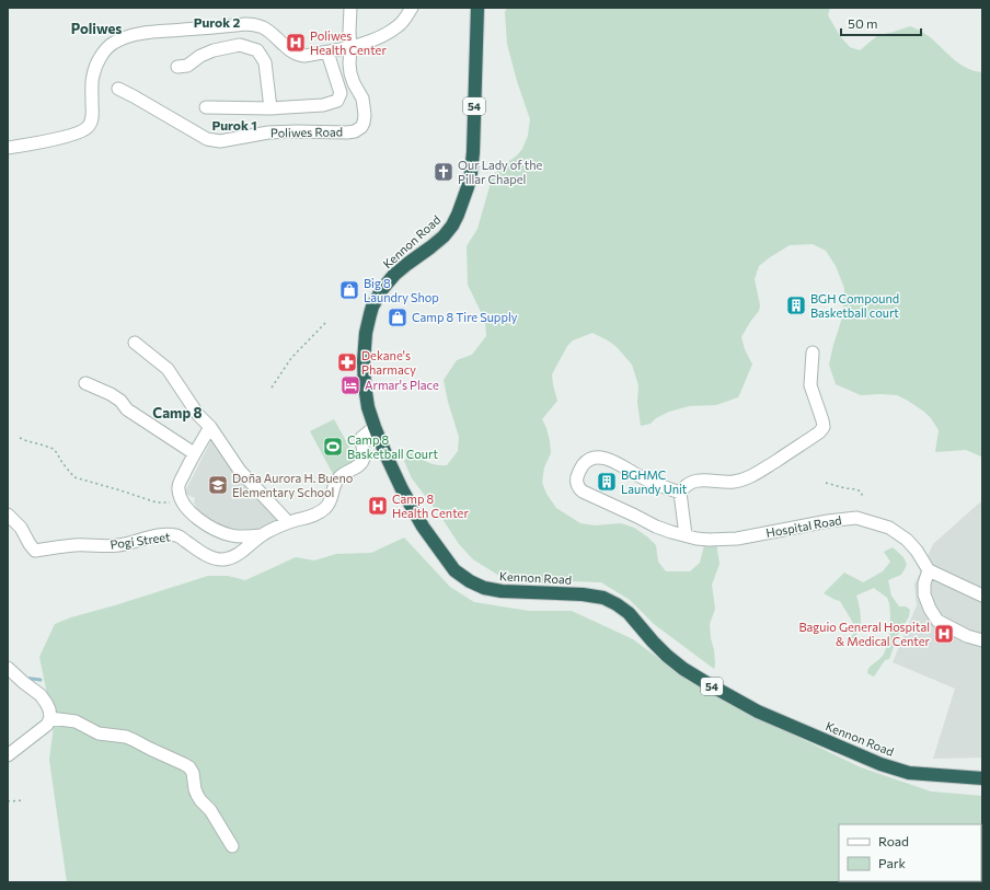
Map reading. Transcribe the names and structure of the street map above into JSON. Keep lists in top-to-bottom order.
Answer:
{
  "streets": {
    "highway": ["54", "Kennon Road"],
    "street": ["Poliwes Road", "Hospital Road", "Pogi Street"]
  },
  "crossings": [
    ["Kennon Road", "Pogi Street"]
  ],
  "districts": [
    "Purok 2",
    "Poliwes",
    "Purok 1",
    "Camp 8"
  ],
  "places": {
    "hospital": ["Poliwes Health Center", "Camp 8 Health Center", "Baguio General Hospital & Medical Center"],
    "church": ["Our Lady of the Pillar Chapel"],
    "shop": ["Big 8 Laundry Shop", "Camp 8 Tire Supply"],
    "building": ["BGH Compound Basketball court", "BGHMC Laundy Unit"],
    "pharmacy": ["Dekane's Pharmacy"],
    "hotel": ["Armar's Place"],
    "sports": ["Camp 8 Basketball Court"],
    "school or university": ["Doña Aurora H. Bueno Elementary School"]
  },
  "legend": ["Road", "Park"],
  "scale_bar": "50 m"
}
